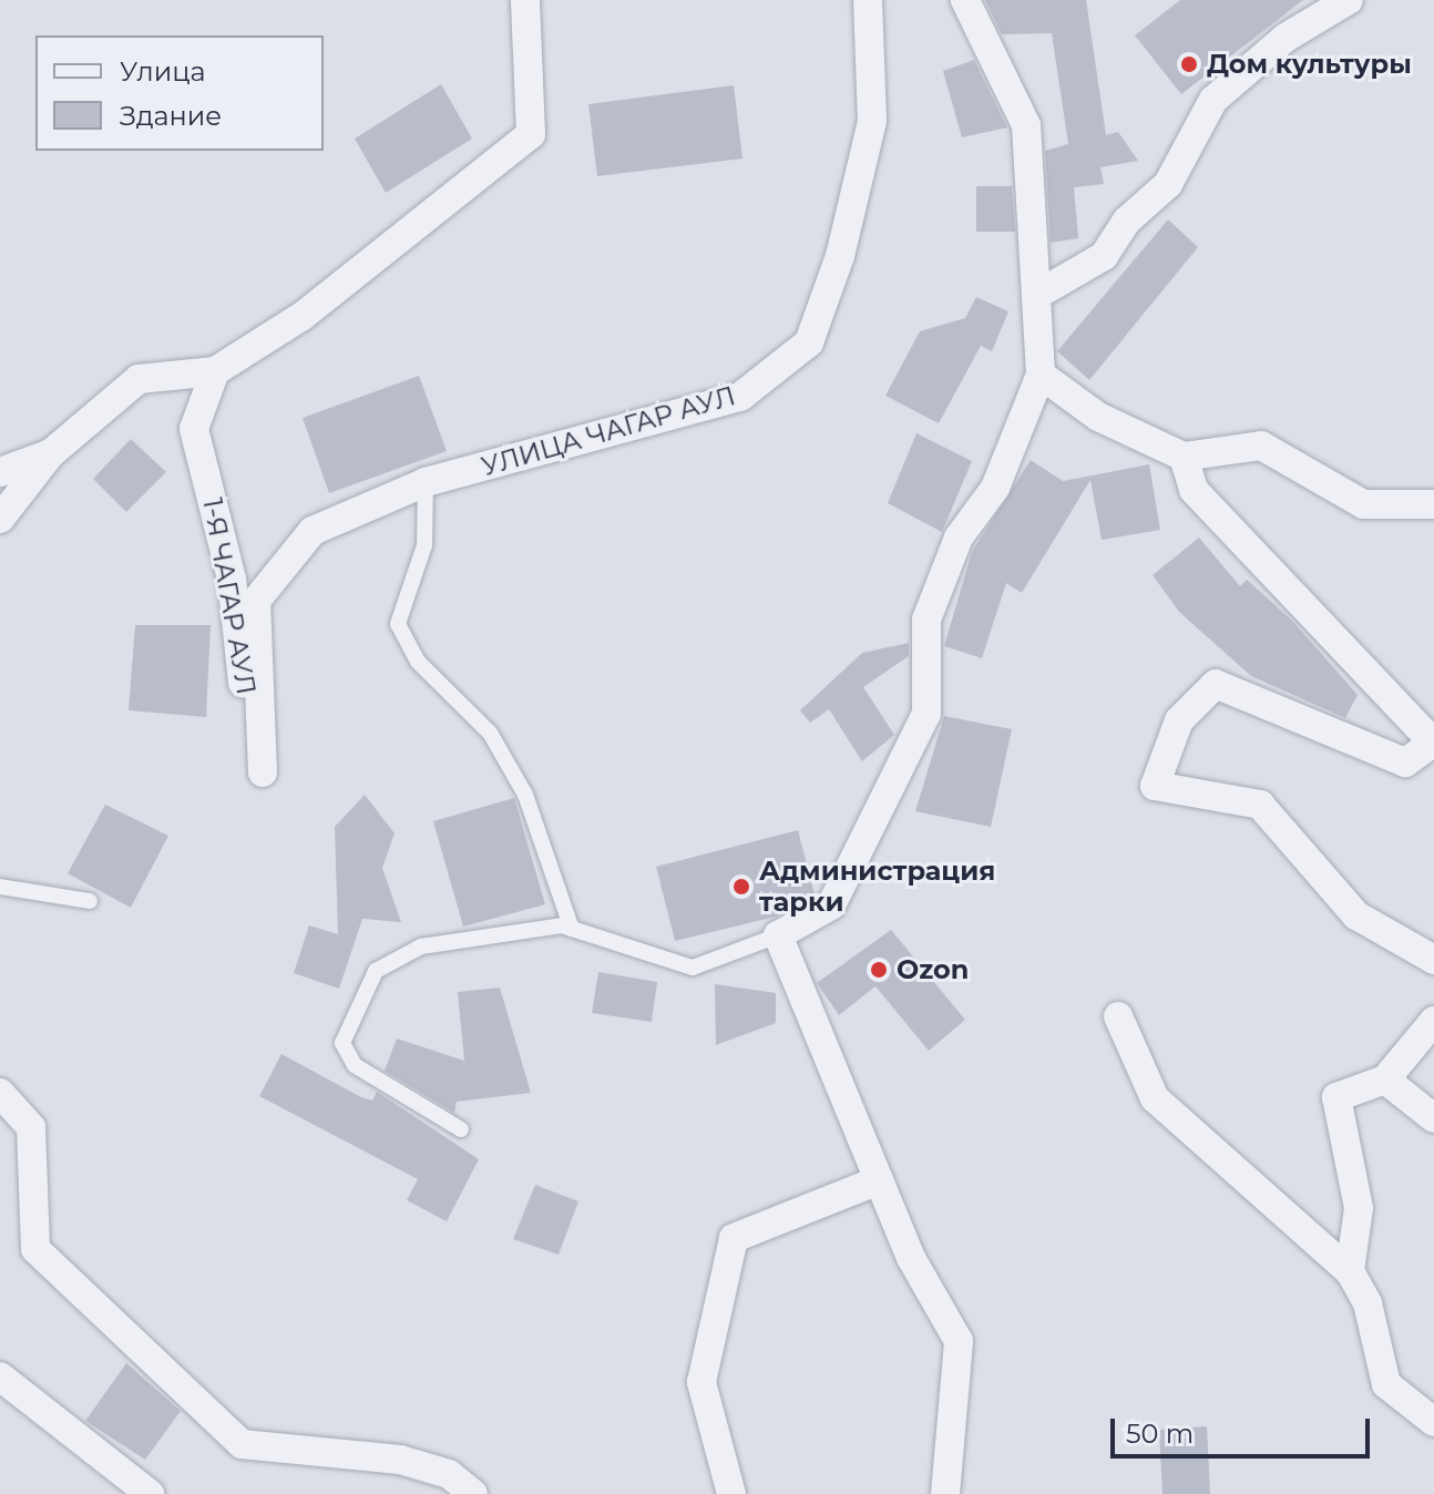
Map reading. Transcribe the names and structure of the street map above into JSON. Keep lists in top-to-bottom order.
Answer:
{
  "streets": {
    "street": ["УЛИЦА ЧАГАР АУЛ", "1-Я ЧАГАР АУЛ"]
  },
  "crossings": [
    ["УЛИЦА ЧАГАР АУЛ", "1-Я ЧАГАР АУЛ"]
  ],
  "places": ["Дом культуры", "Администрация тарки", "Ozon"],
  "legend": ["Улица", "Здание"],
  "scale_bar": "50 m"
}
